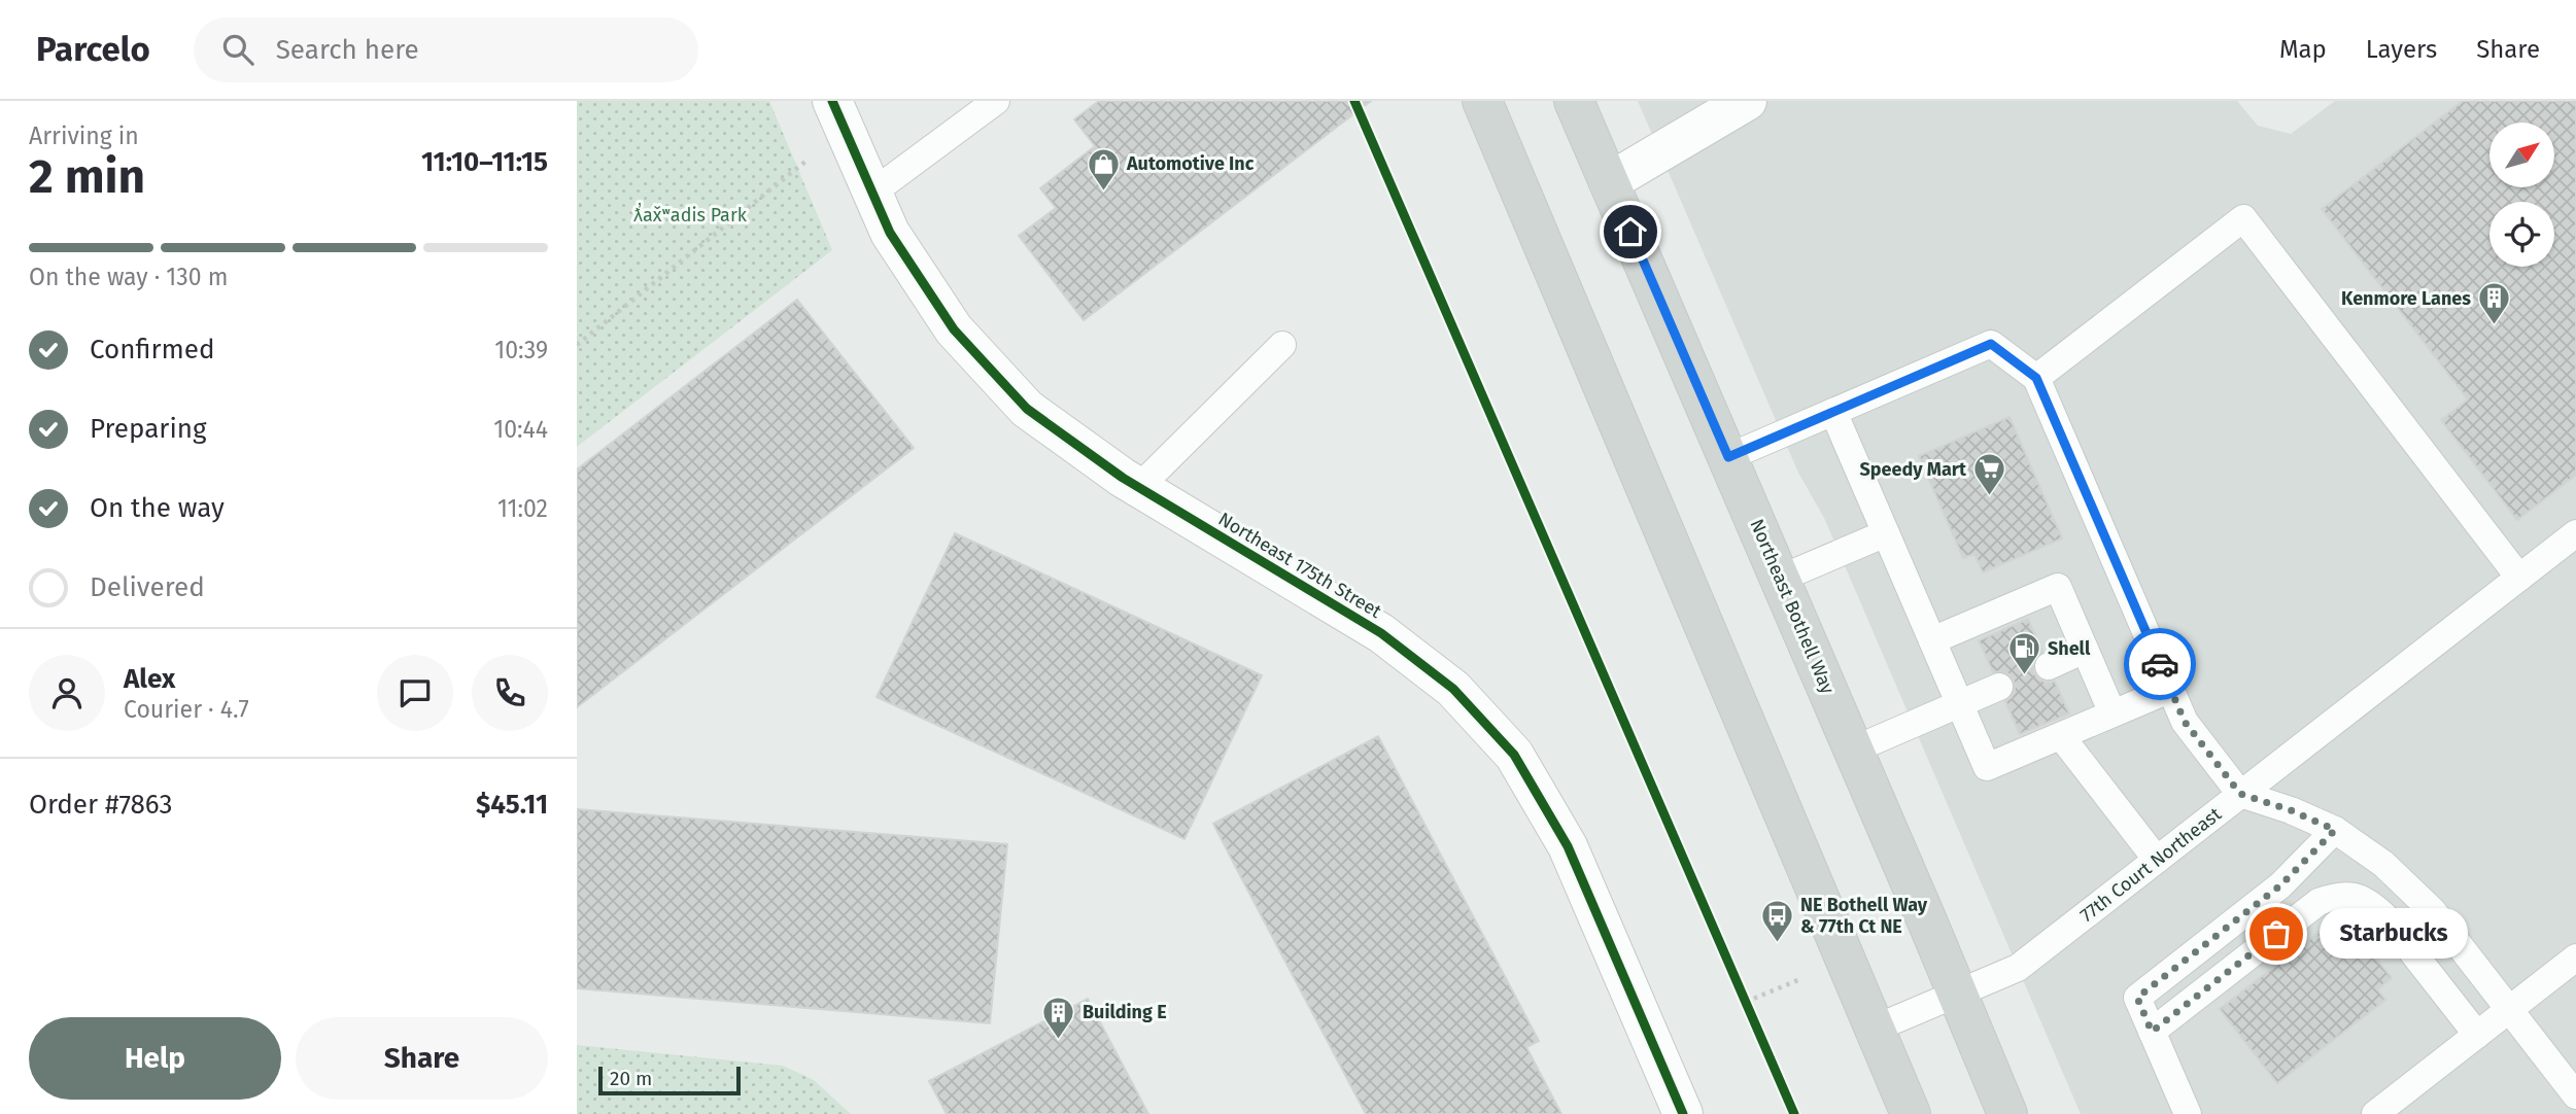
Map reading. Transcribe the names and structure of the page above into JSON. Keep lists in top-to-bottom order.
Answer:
{
  "streets": {
    "main road": ["Northeast Bothell Way"],
    "street": ["Northeast 175th Street"],
    "lane": ["77th Court Northeast"]
  },
  "crossings": [
    ["Northeast Bothell Way", "77th Court Northeast"]
  ],
  "parks": ["ƛ̕ax̌ʷadis Park"],
  "places": {
    "shop": ["Automotive Inc"],
    "building": ["Kenmore Lanes", "Building E"],
    "supermarket": ["Speedy Mart"],
    "fuel station": ["Shell"],
    "other": ["Starbucks"],
    "bus stop": ["NE Bothell Way & 77th Ct NE"]
  },
  "scale_bar": "20 m",
  "north": "top right",
  "page": {
    "header": "Parcelo",
    "search": "Search here",
    "nav": ["Map", "Layers", "Share"],
    "heading": ["2 min", "Arriving in", "11:10–11:15"],
    "panel": [
      "Alex",
      "Courier · 4.7",
      "Order #7863",
      "$45.11"
    ],
    "bar": "On the way · 130 m",
    "list": [
      ["Confirmed", "10:39"],
      ["Preparing", "10:44"],
      ["On the way", "11:02"],
      "Delivered"
    ],
    "bubble": "Starbucks",
    "buttons": ["Help", "Share"],
    "scale": "20 m"
  }
}
